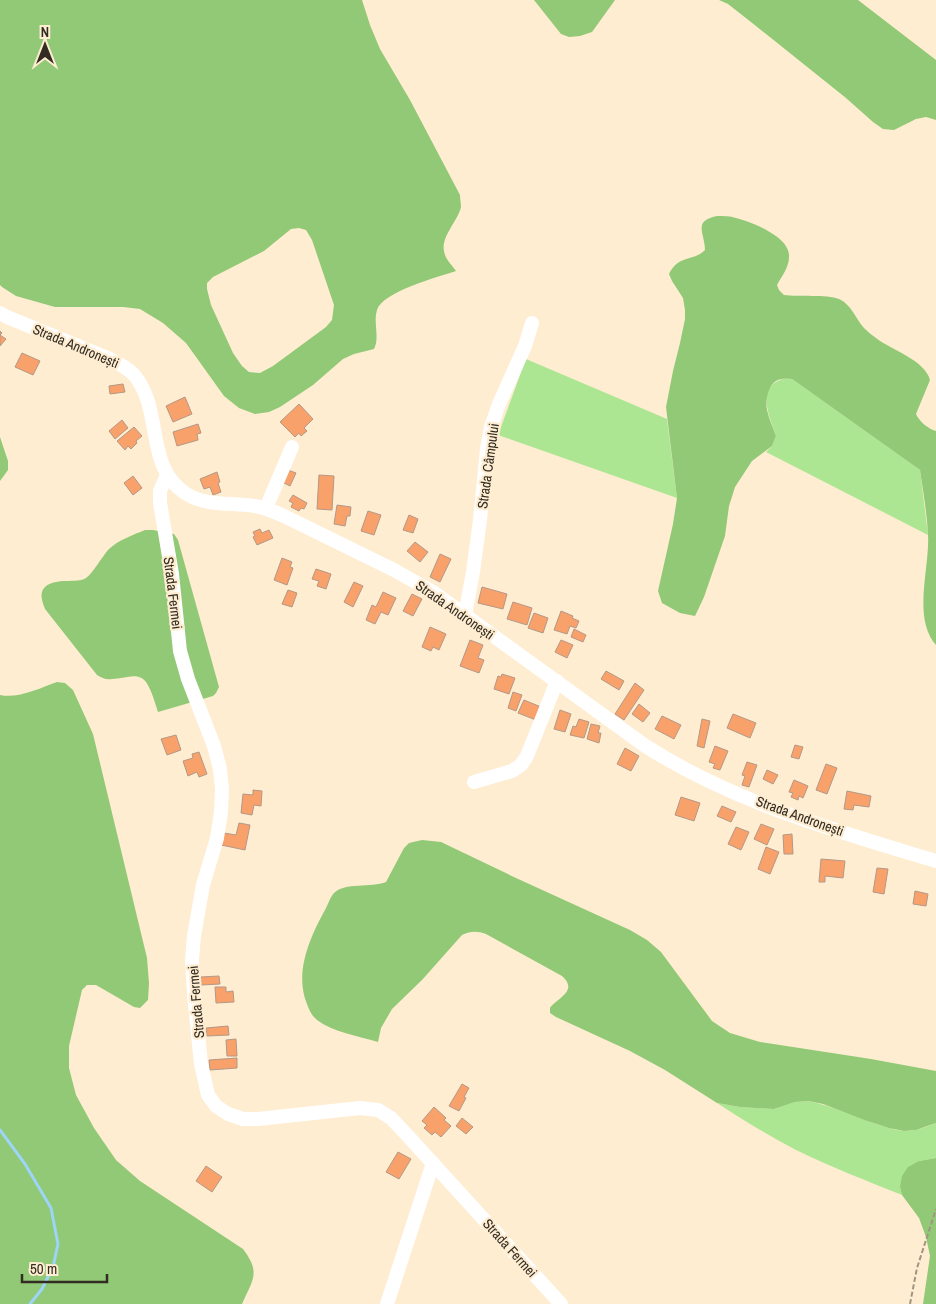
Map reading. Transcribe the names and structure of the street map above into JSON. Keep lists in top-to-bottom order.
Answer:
{
  "streets": {
    "street": ["Strada Andronești", "Strada Câmpului", "Strada Fermei"]
  },
  "crossings": [
    ["Strada Andronești", "Strada Câmpului"],
    ["Strada Andronești", "Strada Fermei"]
  ],
  "scale_bar": "50 m",
  "north": "top"
}
